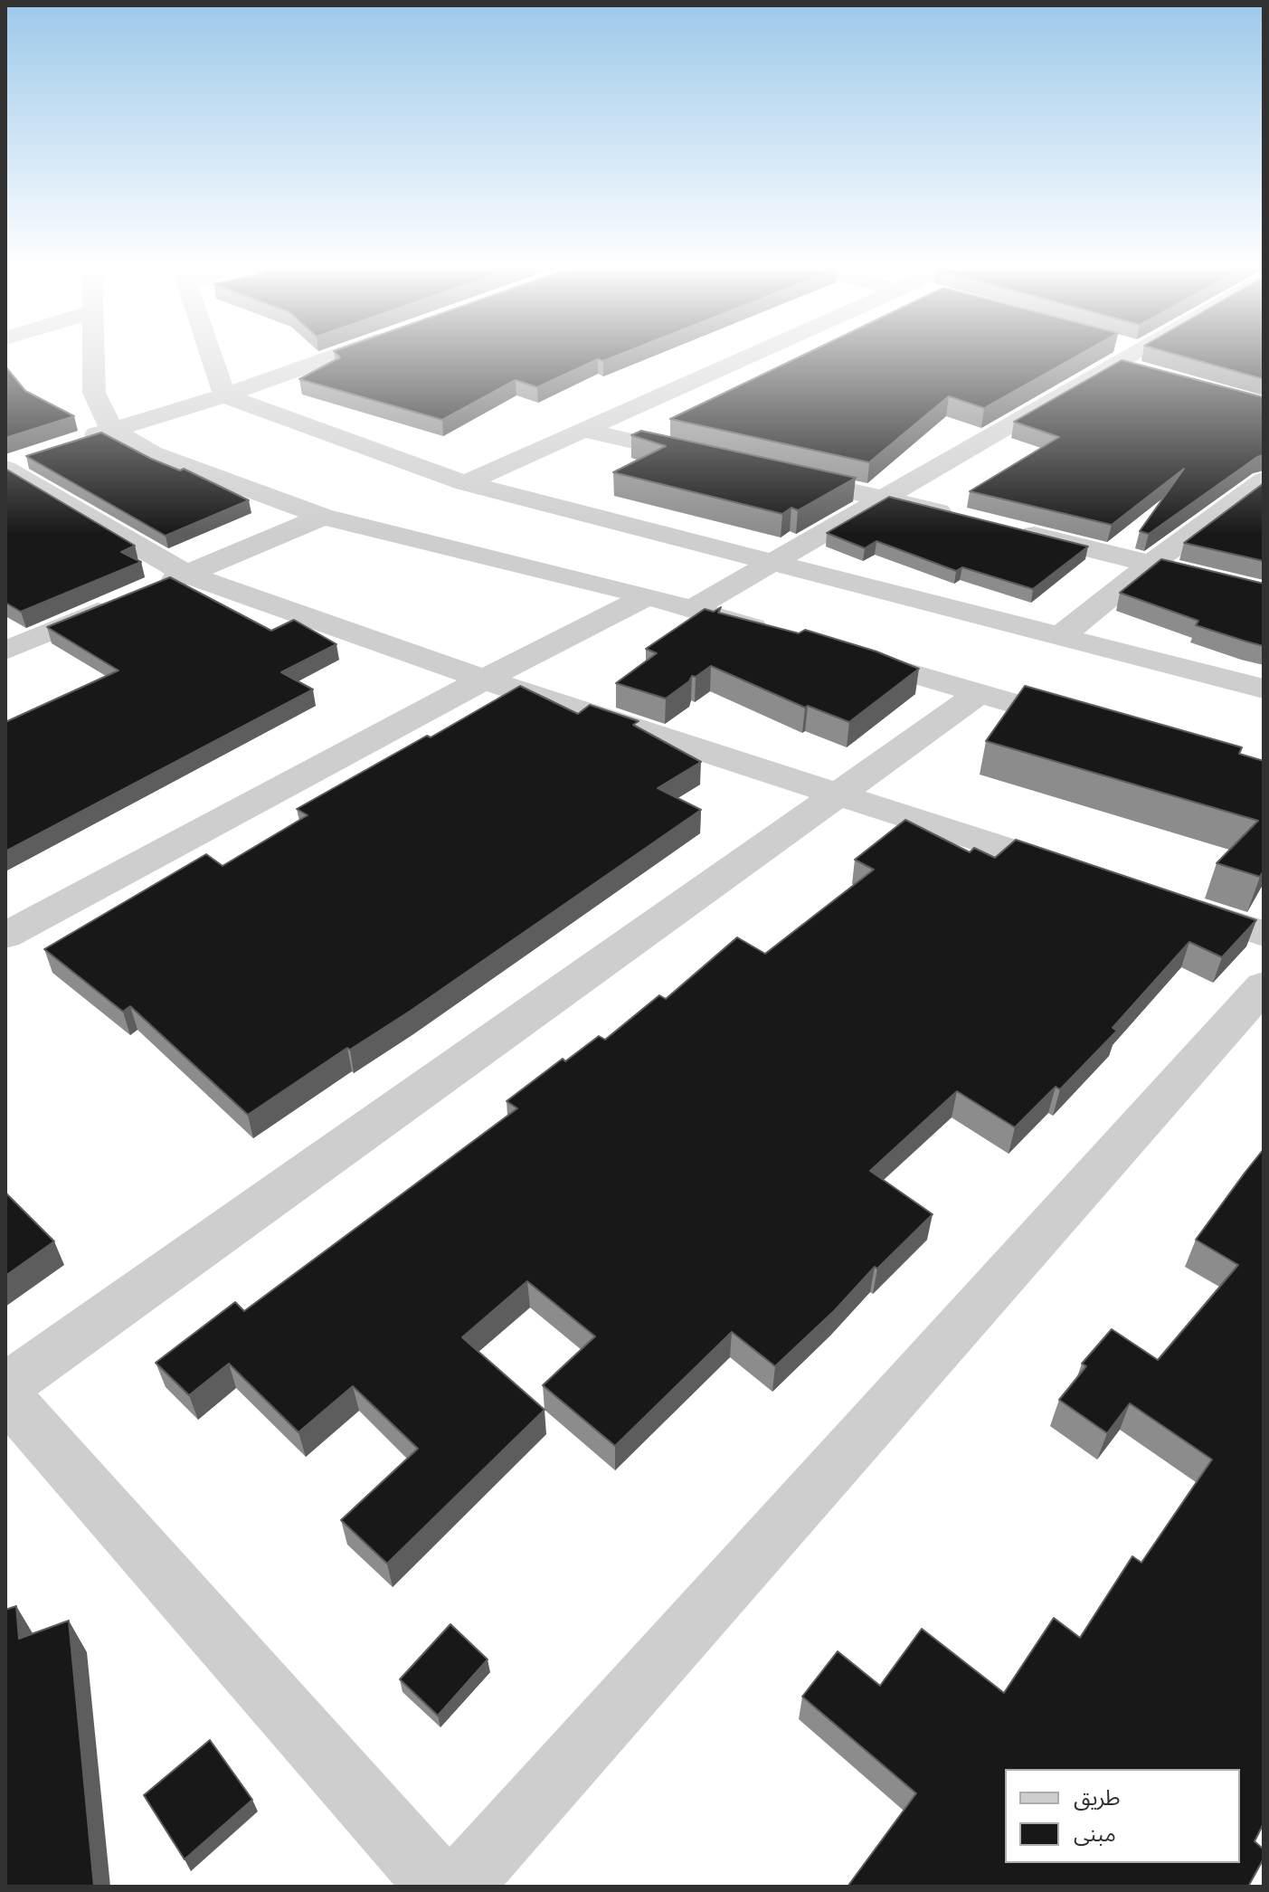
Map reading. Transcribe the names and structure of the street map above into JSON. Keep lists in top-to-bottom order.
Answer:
{
  "legend": ["طريق", "مبنى"]
}
